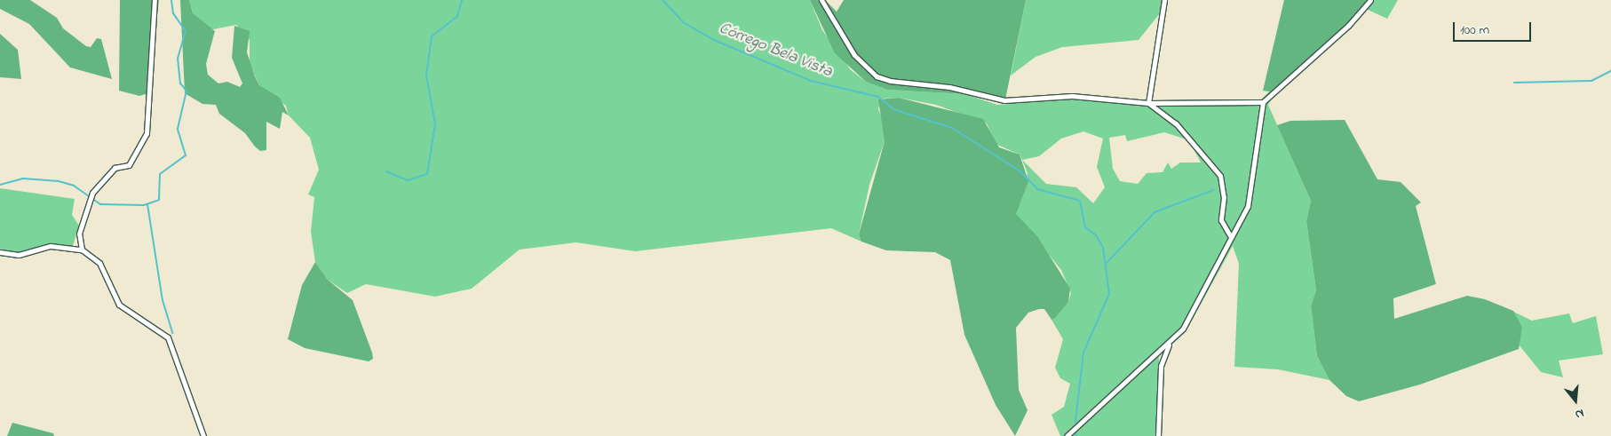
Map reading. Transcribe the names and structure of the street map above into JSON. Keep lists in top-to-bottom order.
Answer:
{
  "water": ["Córrego Bela Vista"],
  "scale_bar": "100 m",
  "north": "bottom"
}
